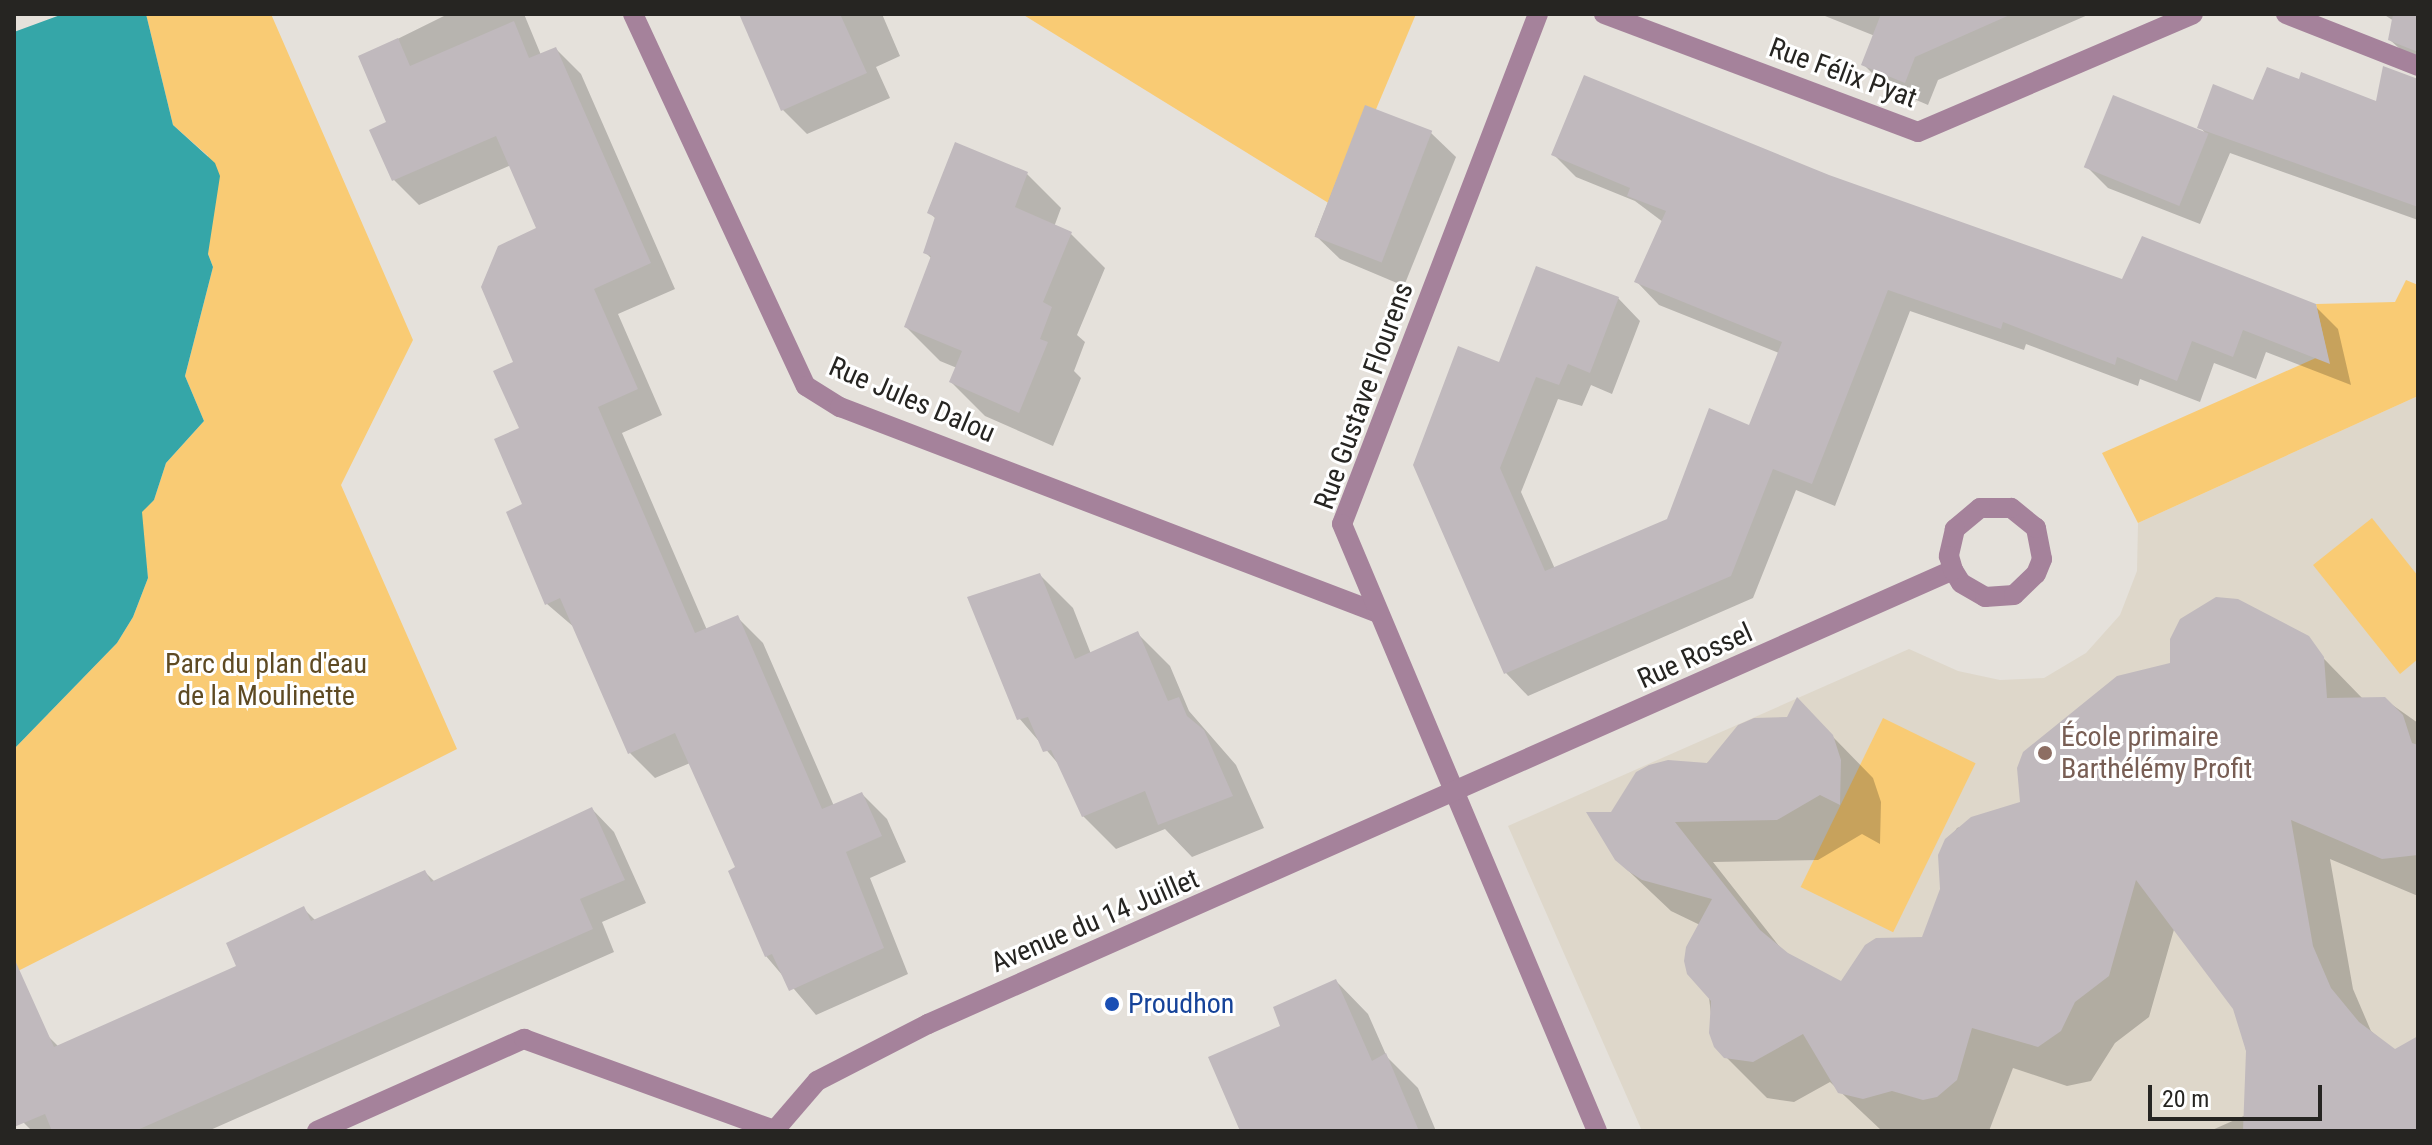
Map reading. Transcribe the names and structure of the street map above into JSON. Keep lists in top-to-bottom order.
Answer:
{
  "streets": {
    "street": [
      "Rue Félix Pyat",
      "Rue Gustave Flourens",
      "Rue Jules Dalou",
      "Rue Rossel",
      "Avenue du 14 Juillet"
    ]
  },
  "crossings": [
    ["Rue Gustave Flourens", "Rue Jules Dalou"],
    ["Rue Gustave Flourens", "Rue Rossel"],
    ["Rue Gustave Flourens", "Avenue du 14 Juillet"],
    ["Rue Rossel", "Avenue du 14 Juillet"]
  ],
  "parks": ["Parc du plan d'eau de la Moulinette"],
  "places": ["École primaire Barthélémy Profit", "Proudhon"],
  "scale_bar": "20 m"
}
